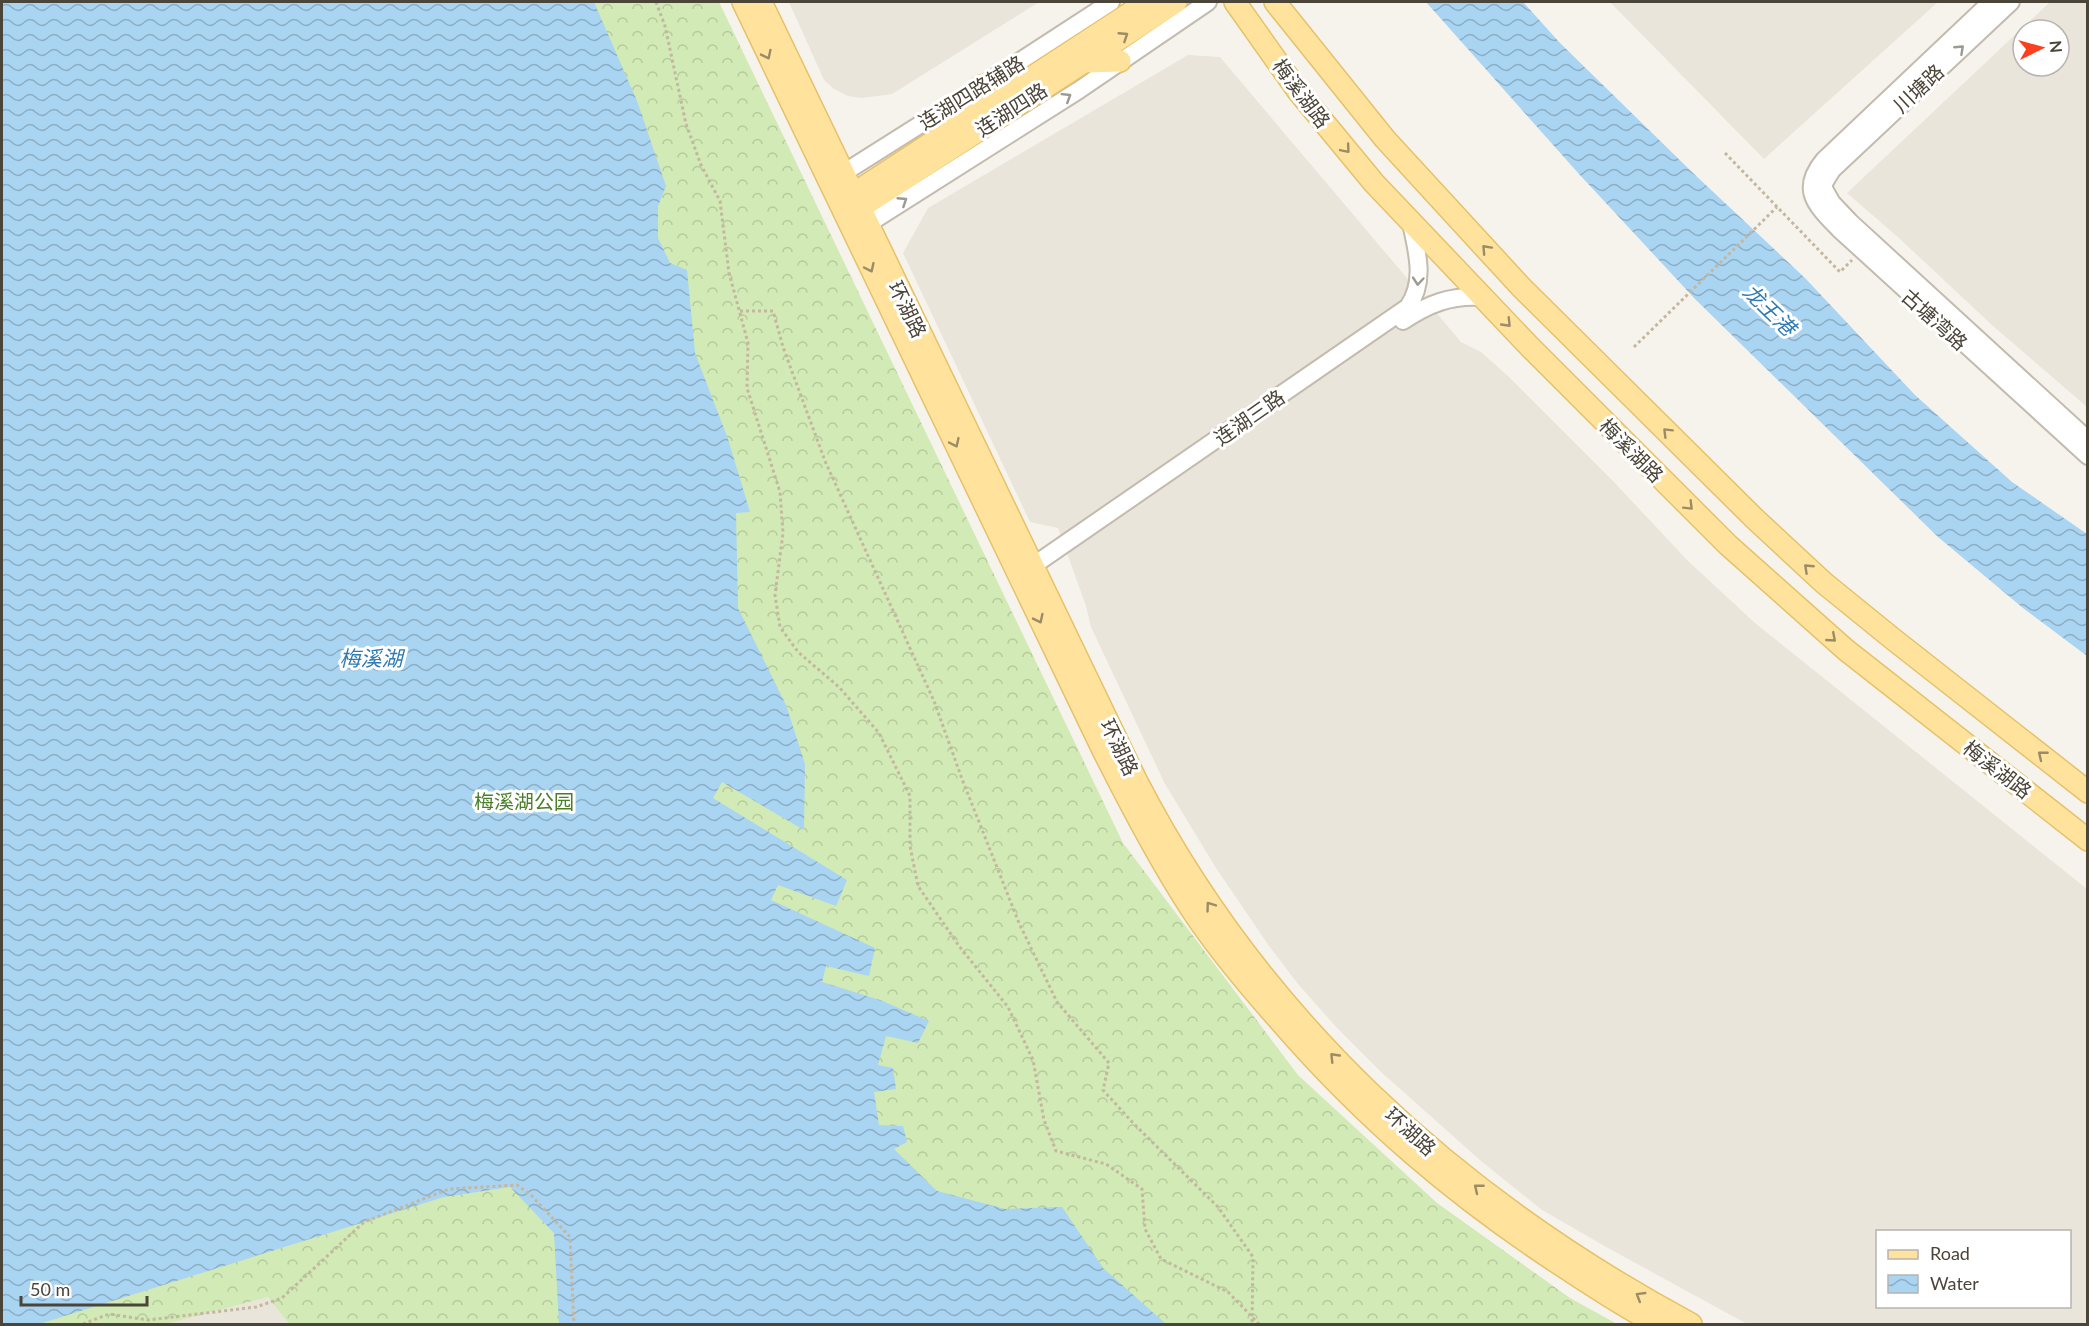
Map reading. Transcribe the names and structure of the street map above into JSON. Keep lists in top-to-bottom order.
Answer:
{
  "streets": {
    "main road": ["梅溪湖路", "连湖四路", "环湖路"],
    "street": [
      "川塘路",
      "连湖四路辅路",
      "古塘湾路",
      "连湖三路"
    ]
  },
  "crossings": [
    ["川塘路", "古塘湾路"],
    ["连湖四路辅路", "环湖路"],
    ["梅溪湖路", "连湖三路"],
    ["连湖四路", "环湖路"],
    ["环湖路", "连湖三路"]
  ],
  "water": ["龙王港", "梅溪湖"],
  "parks": ["梅溪湖公园"],
  "legend": ["Road", "Water"],
  "scale_bar": "50 m",
  "north": "right"
}
